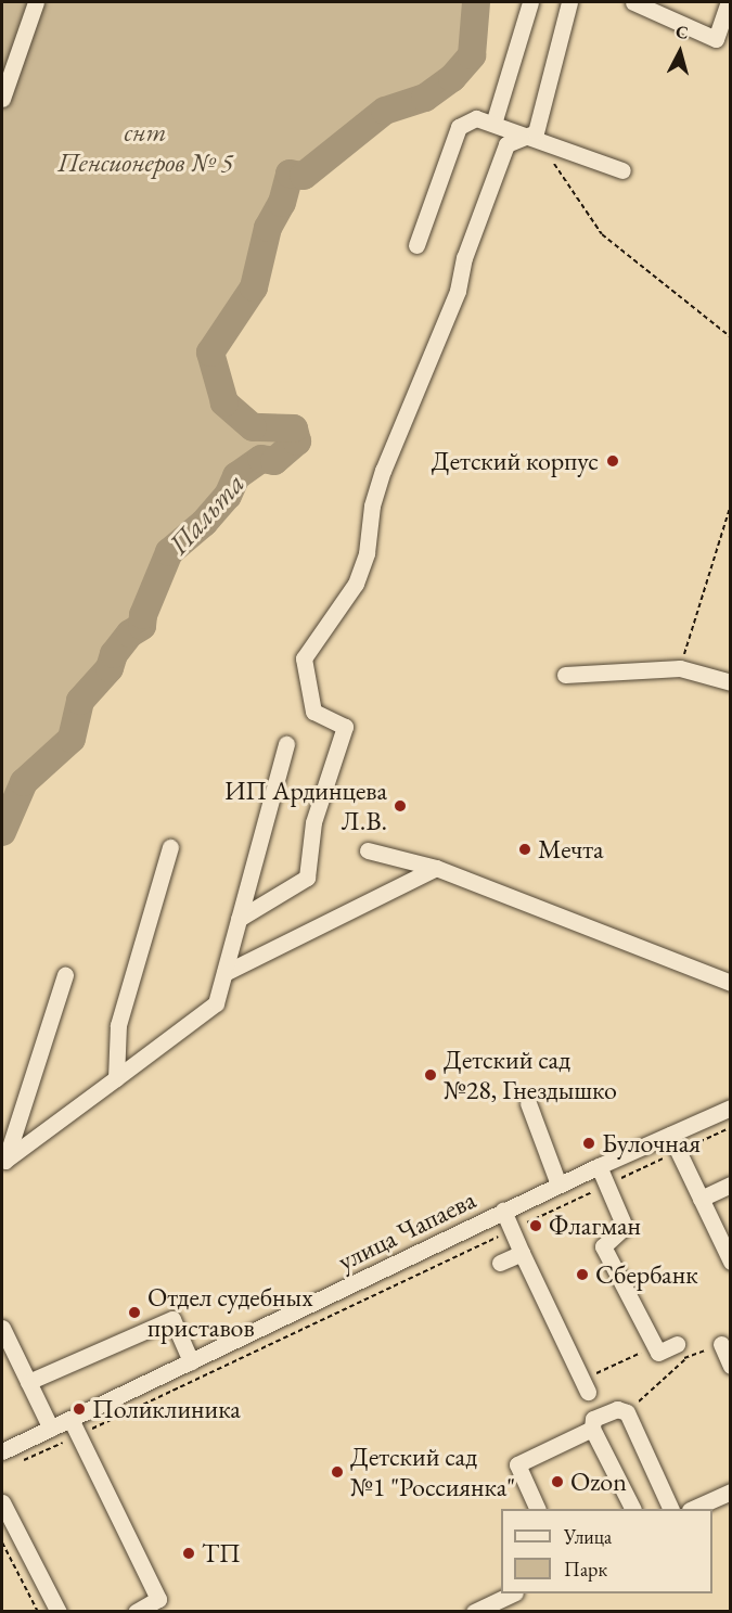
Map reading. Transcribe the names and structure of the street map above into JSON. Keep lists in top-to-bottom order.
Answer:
{
  "streets": {
    "street": ["улица Чапаева"]
  },
  "water": ["Пальта"],
  "parks": ["снт Пенсионеров № 5"],
  "places": [
    "Детский корпус",
    "ИП Ардинцева Л.В.",
    "Мечта",
    "Детский сад №28, Гнездышко",
    "Булочная",
    "Флагман",
    "Сбербанк",
    "Отдел судебных приставов",
    "Поликлиника",
    "Детский сад №1 \"Россиянка\"",
    "Ozon",
    "ТП"
  ],
  "legend": ["Улица", "Парк"],
  "north": "top"
}
